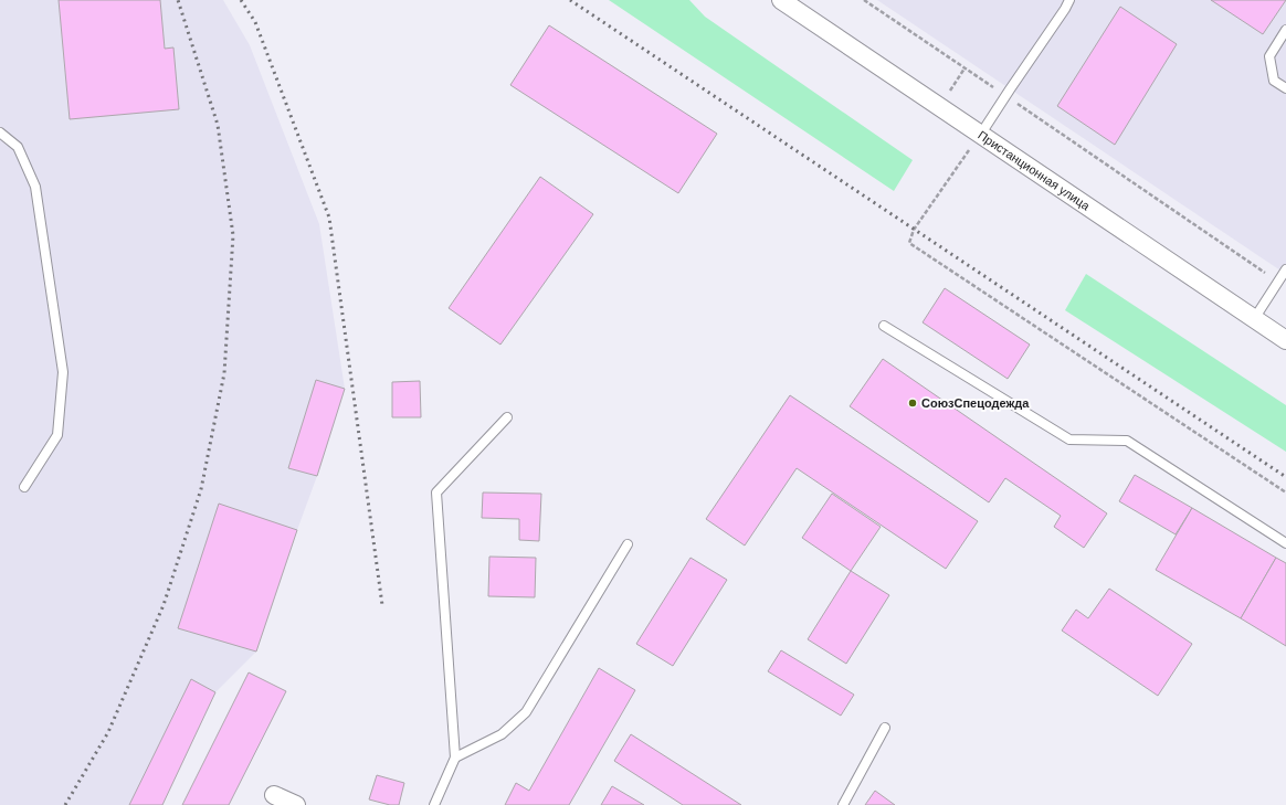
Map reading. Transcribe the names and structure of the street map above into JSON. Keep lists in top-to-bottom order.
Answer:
{
  "streets": {
    "street": ["Пристанционная улица"]
  },
  "places": ["СоюзСпецодежда"]
}
